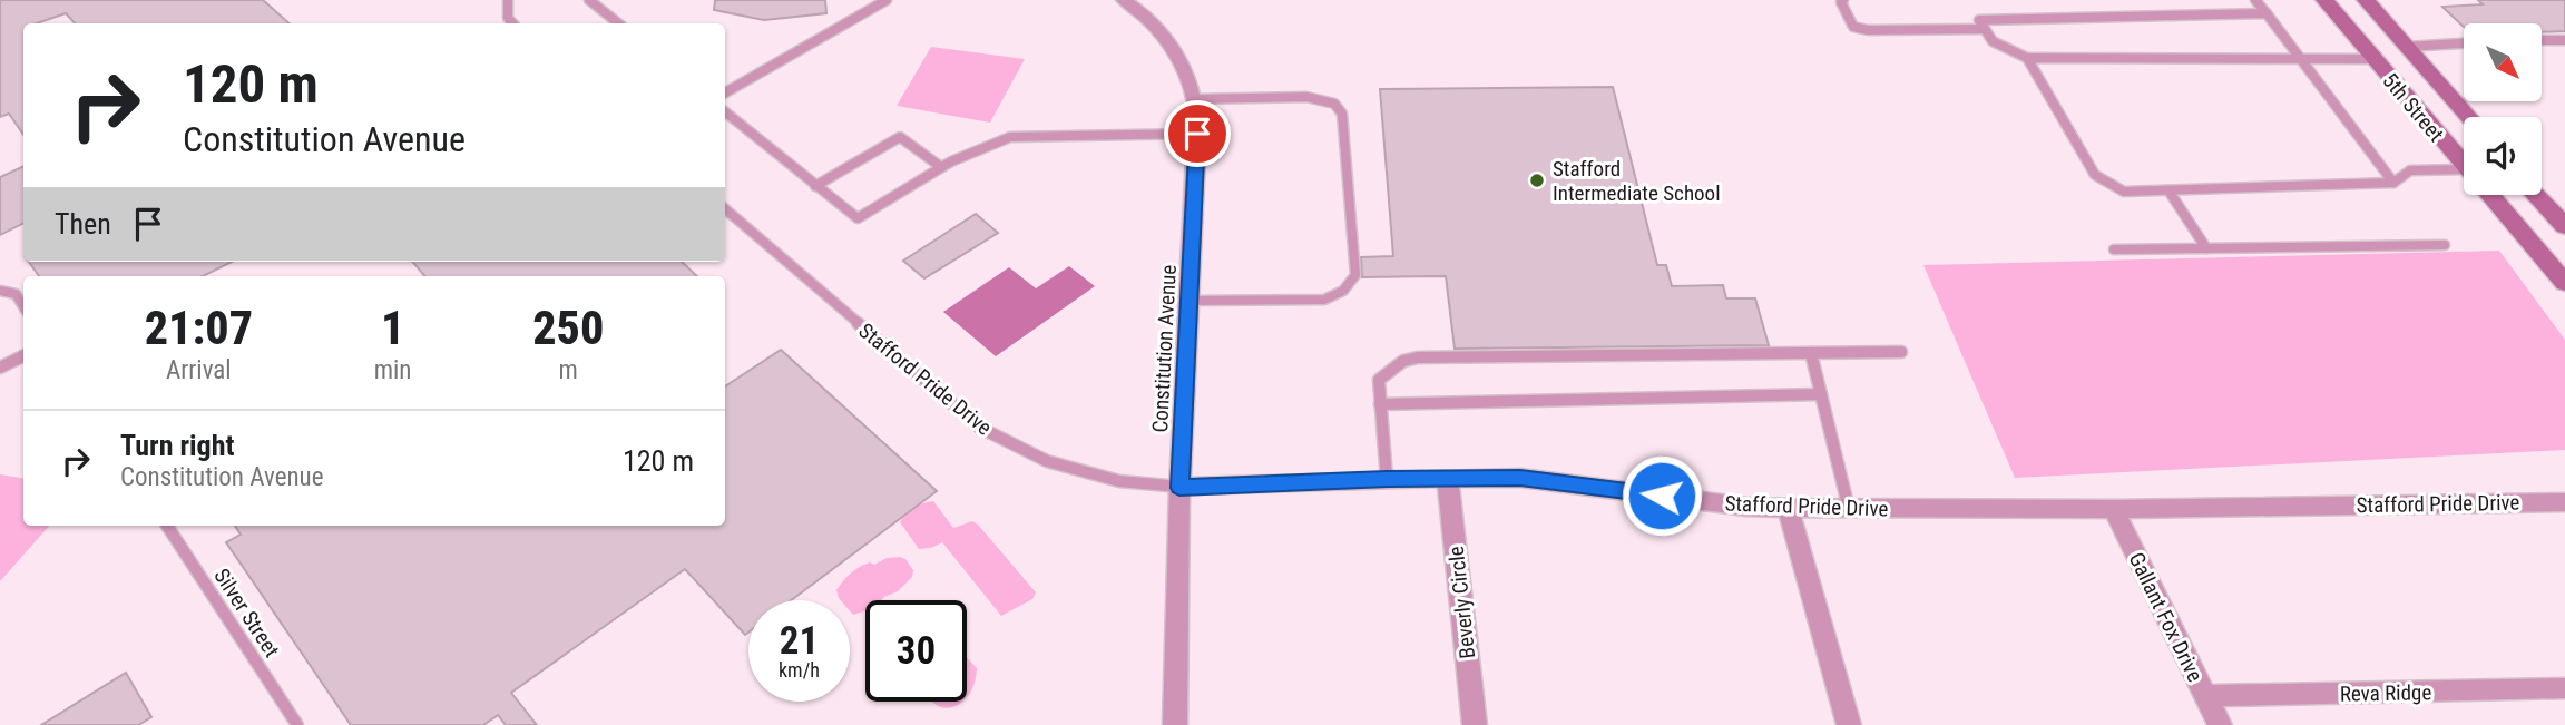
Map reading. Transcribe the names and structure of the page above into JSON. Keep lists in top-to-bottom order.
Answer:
{
  "streets": {
    "main road": ["5th Street"],
    "street": [
      "Constitution Avenue",
      "Stafford Pride Drive",
      "Beverly Circle",
      "Gallant Fox Drive",
      "Reva Ridge"
    ],
    "lane": ["Silver Street"]
  },
  "crossings": [
    ["Constitution Avenue", "Stafford Pride Drive"],
    ["Stafford Pride Drive", "Beverly Circle"],
    ["Stafford Pride Drive", "Gallant Fox Drive"],
    ["Gallant Fox Drive", "Reva Ridge"]
  ],
  "places": ["Stafford Intermediate School"],
  "north": "bottom right",
  "page": {
    "turn": ["120 m", "Constitution Avenue"],
    "then": "Then",
    "eta": [
      "21:07",
      "Arrival",
      "1",
      "min",
      "250",
      "m"
    ],
    "list": [
      {
        "name": "Turn right",
        "note": "Constitution Avenue",
        "value": "120 m"
      }
    ],
    "speed": "21 km/h",
    "limit": "30"
  }
}
